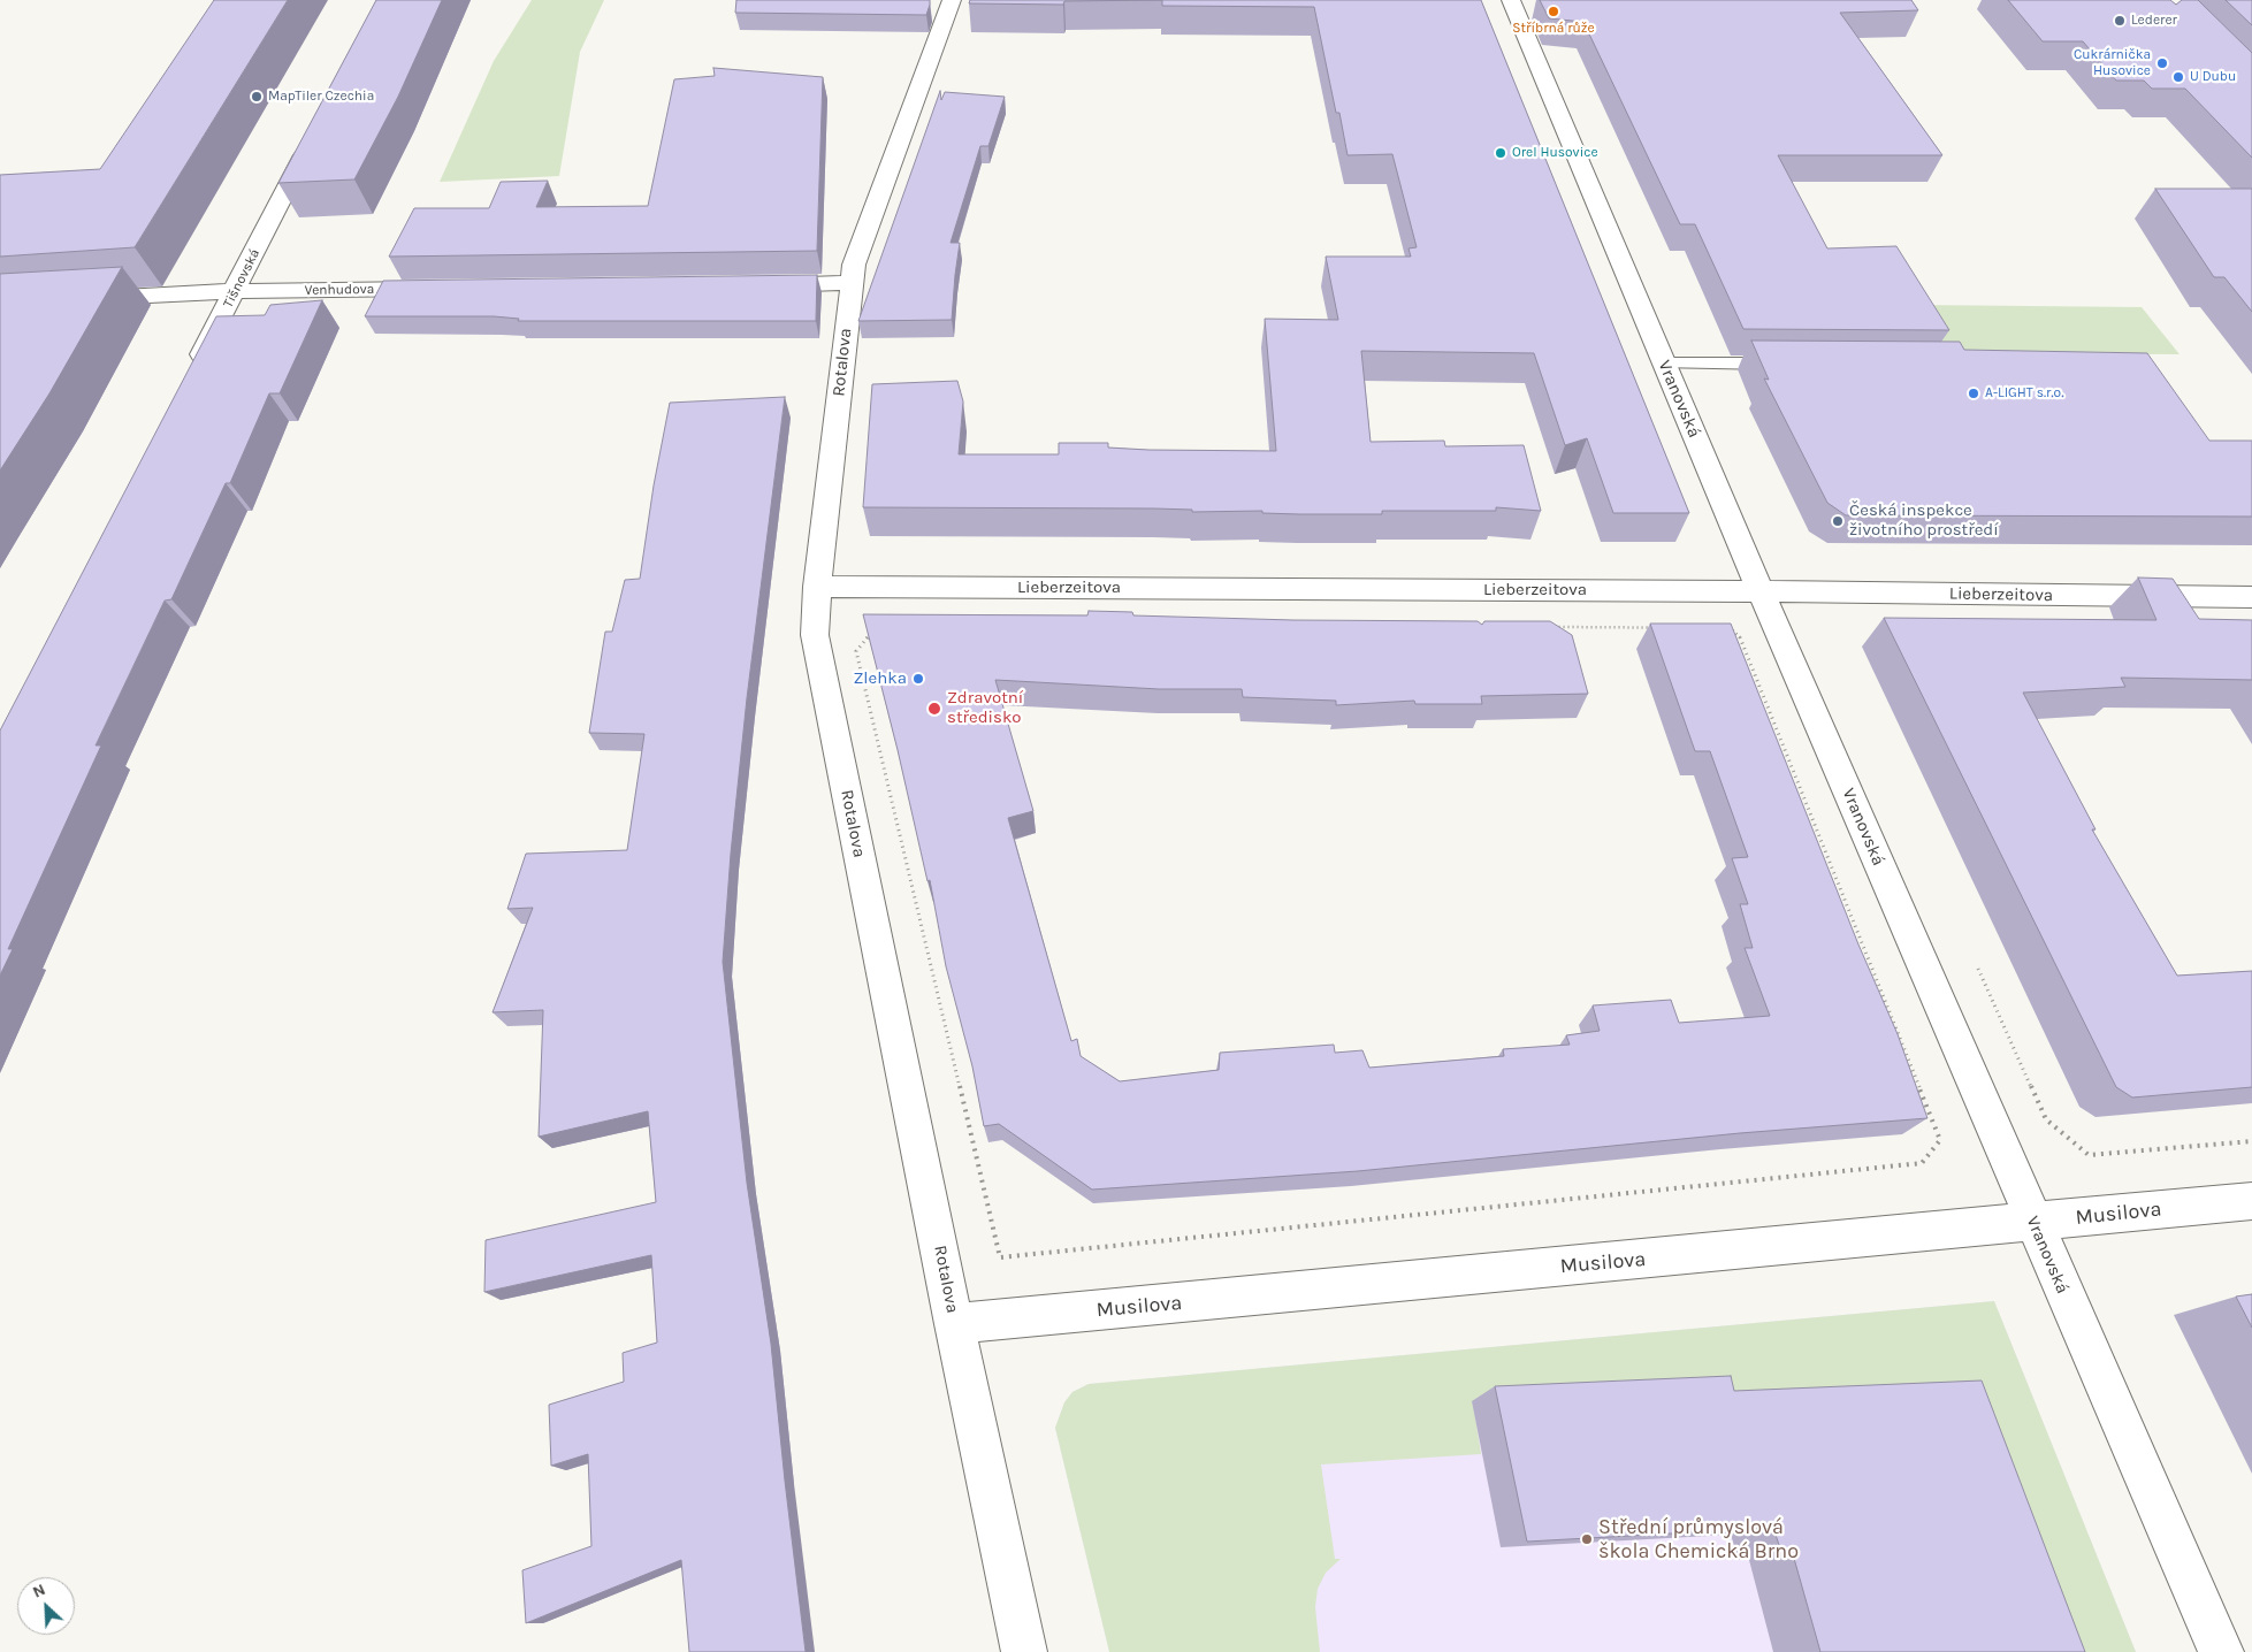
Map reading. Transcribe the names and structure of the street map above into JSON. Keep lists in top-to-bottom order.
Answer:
{
  "streets": {
    "street": [
      "Tišnovská",
      "Venhudova",
      "Rotalova",
      "Vranovská",
      "Lieberzeitova",
      "Musilova"
    ]
  },
  "crossings": [
    ["Tišnovská", "Venhudova"],
    ["Rotalova", "Lieberzeitova"],
    ["Rotalova", "Musilova"],
    ["Vranovská", "Lieberzeitova"],
    ["Vranovská", "Musilova"]
  ],
  "places": [
    "Stříbrná růže",
    "Lederer",
    "Cukrárnička Husovice",
    "U Dubu",
    "MapTiler Czechia",
    "Orel Husovice",
    "A-LIGHT s.r.o.",
    "Česká inspekce životního prostředí",
    "Zlehka",
    "Zdravotní středisko",
    "Střední průmyslová škola Chemická Brno"
  ],
  "north": "top left"
}
